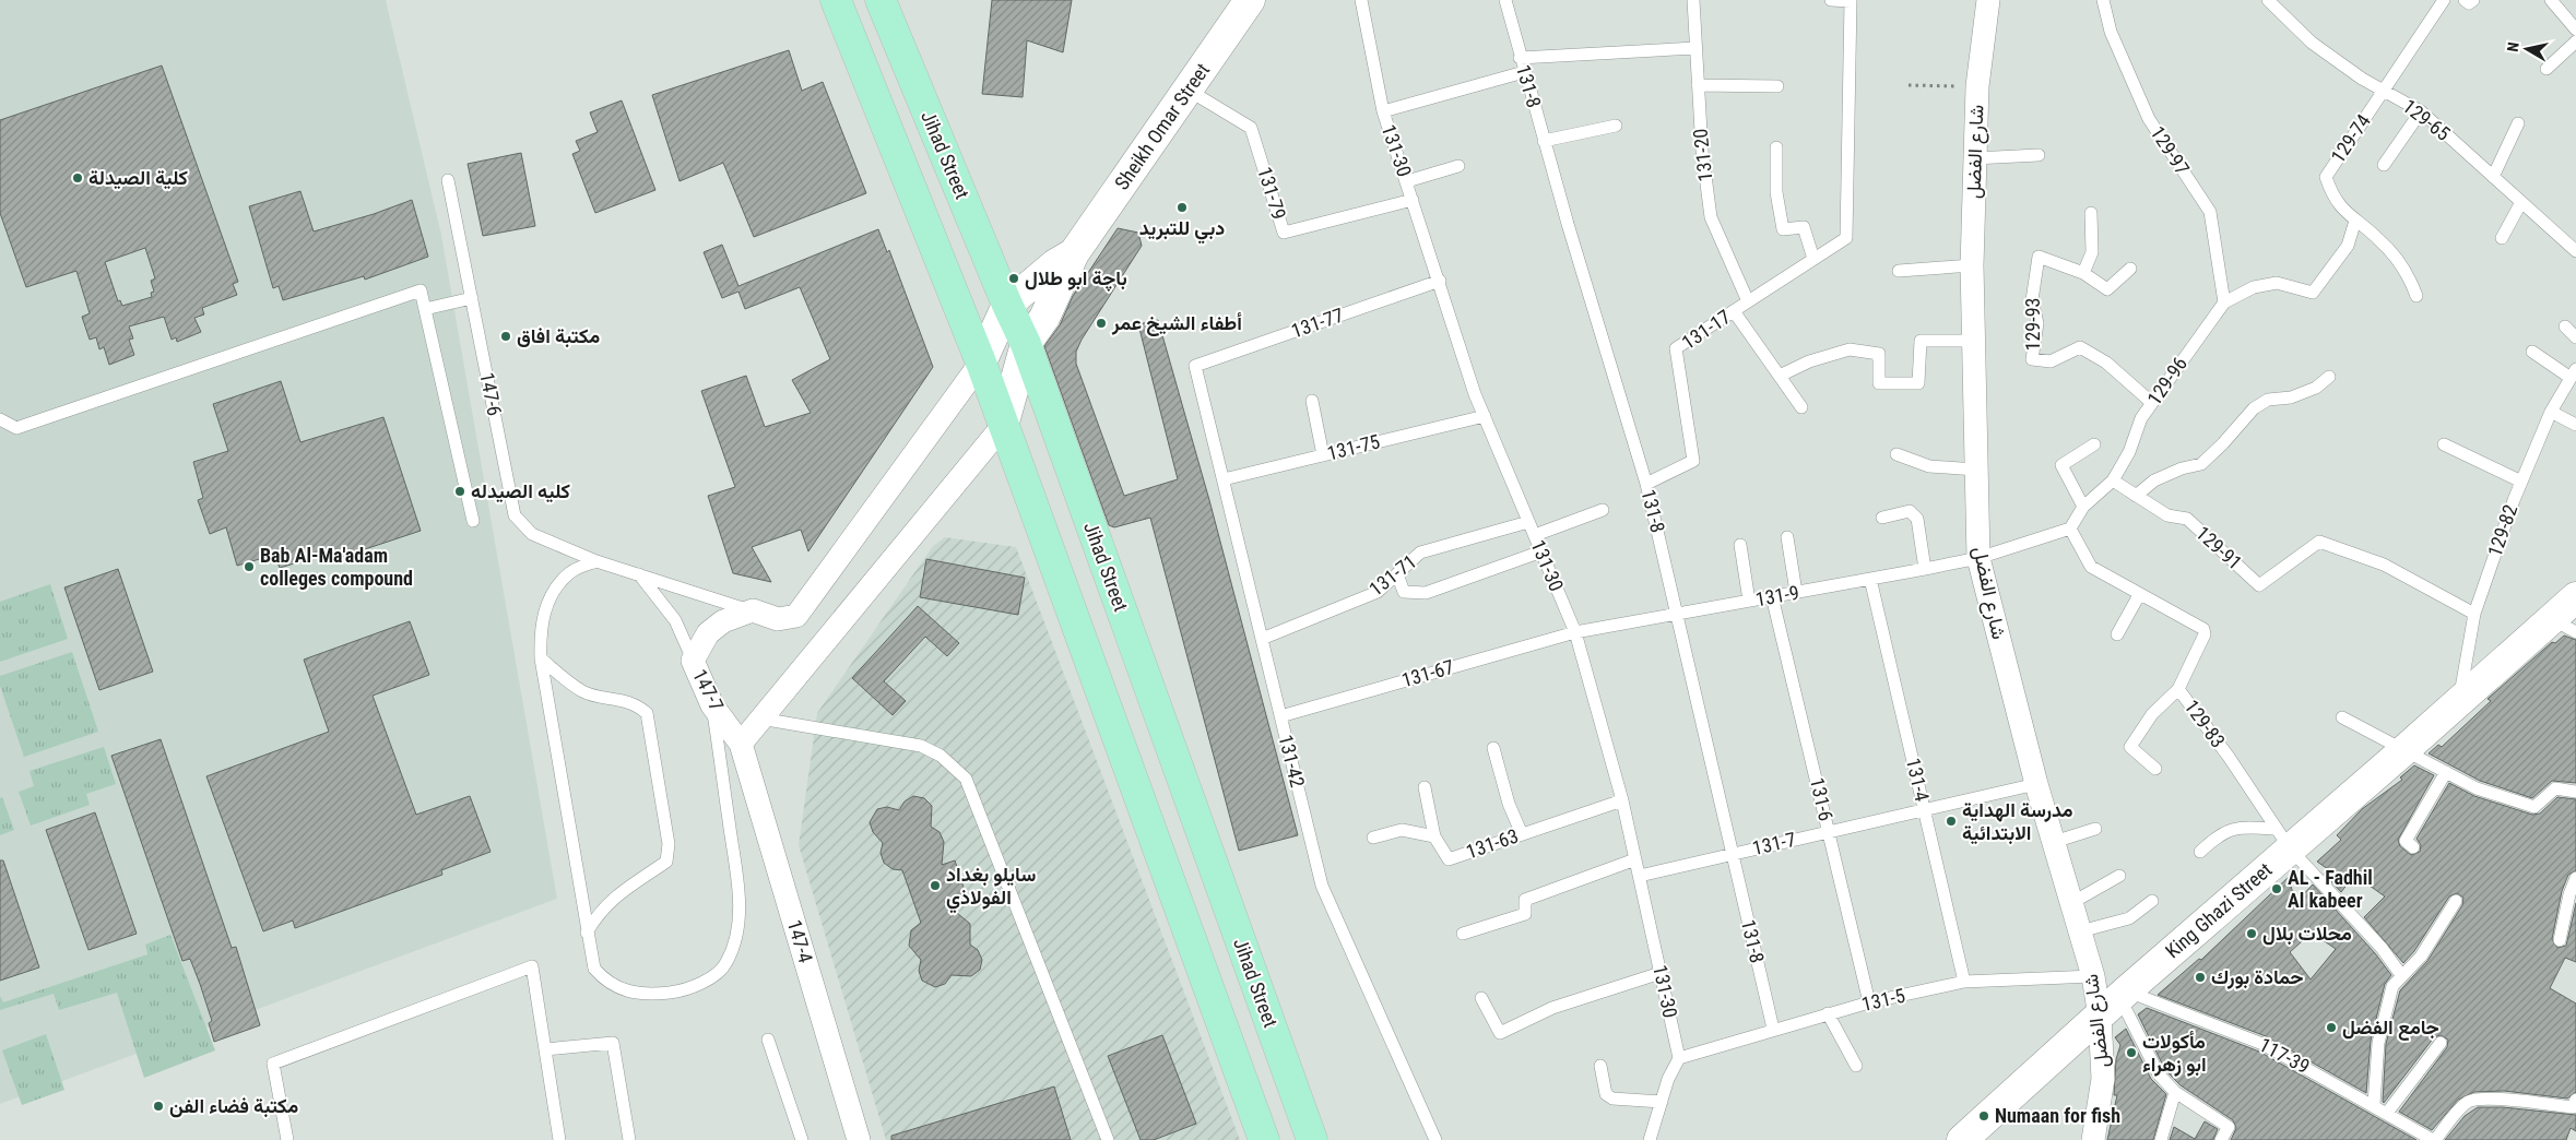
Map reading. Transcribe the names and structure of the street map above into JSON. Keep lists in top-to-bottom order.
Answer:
{
  "streets": {
    "main road": ["Jihad Street"],
    "street": [
      "Sheikh Omar Street",
      "شارع الفضل",
      "147-7",
      "King Ghazi Street",
      "147-4"
    ],
    "lane": [
      "131-8",
      "129-65",
      "129-74",
      "131-30",
      "129-97",
      "131-20",
      "131-79",
      "131-77",
      "129-93",
      "131-17",
      "129-96",
      "147-6",
      "131-75",
      "129-82",
      "129-91",
      "131-71",
      "131-9",
      "131-67",
      "129-83",
      "131-42",
      "131-4",
      "131-6",
      "131-63",
      "131-7",
      "131-5",
      "117-39"
    ]
  },
  "crossings": [
    ["131-8", "131-17"],
    ["131-8", "131-9"],
    ["131-8", "131-7"],
    ["131-8", "131-5"],
    ["129-65", "129-74"],
    ["Sheikh Omar Street", "Jihad Street"],
    ["Sheikh Omar Street", "131-79"],
    ["129-74", "129-96"],
    ["131-30", "131-79"],
    ["131-30", "131-77"],
    ["131-30", "131-75"],
    ["131-30", "131-71"],
    ["131-30", "131-9"],
    ["131-30", "131-67"],
    ["131-30", "131-63"],
    ["131-30", "131-7"],
    ["131-30", "131-5"],
    ["129-97", "129-96"],
    ["شارع الفضل", "131-9"],
    ["شارع الفضل", "131-7"],
    ["شارع الفضل", "King Ghazi Street"],
    ["شارع الفضل", "131-5"],
    ["شارع الفضل", "117-39"],
    ["131-20", "131-17"],
    ["131-77", "131-42"],
    ["129-93", "129-96"],
    ["129-96", "129-91"],
    ["147-6", "147-7"],
    ["131-75", "131-42"],
    ["129-82", "129-91"],
    ["129-82", "King Ghazi Street"],
    ["131-71", "131-42"],
    ["131-9", "131-67"],
    ["131-9", "131-4"],
    ["131-9", "131-6"],
    ["131-67", "131-42"],
    ["147-7", "147-4"],
    ["129-83", "King Ghazi Street"],
    ["131-4", "131-7"],
    ["131-4", "131-5"],
    ["131-6", "131-7"],
    ["131-6", "131-5"],
    ["King Ghazi Street", "117-39"]
  ],
  "places": [
    "كلية الصيدلة",
    "دبي للتبريد",
    "باچة ابو طلال",
    "أطفاء الشيخ عمر",
    "مكتبة افاق",
    "كليه الصيدله",
    "Bab Al-Ma'adam colleges compound",
    "مدرسة الهداية الابتدائية",
    "سايلو بغداد الفولاذي",
    "AL - Fadhil Al kabeer",
    "محلات بلال",
    "حمادة بورك",
    "جامع الفضل",
    "مأكولات ابو زهراء",
    "مكتبة فضاء الفن",
    "Numaan for fish"
  ],
  "north": "left"
}
